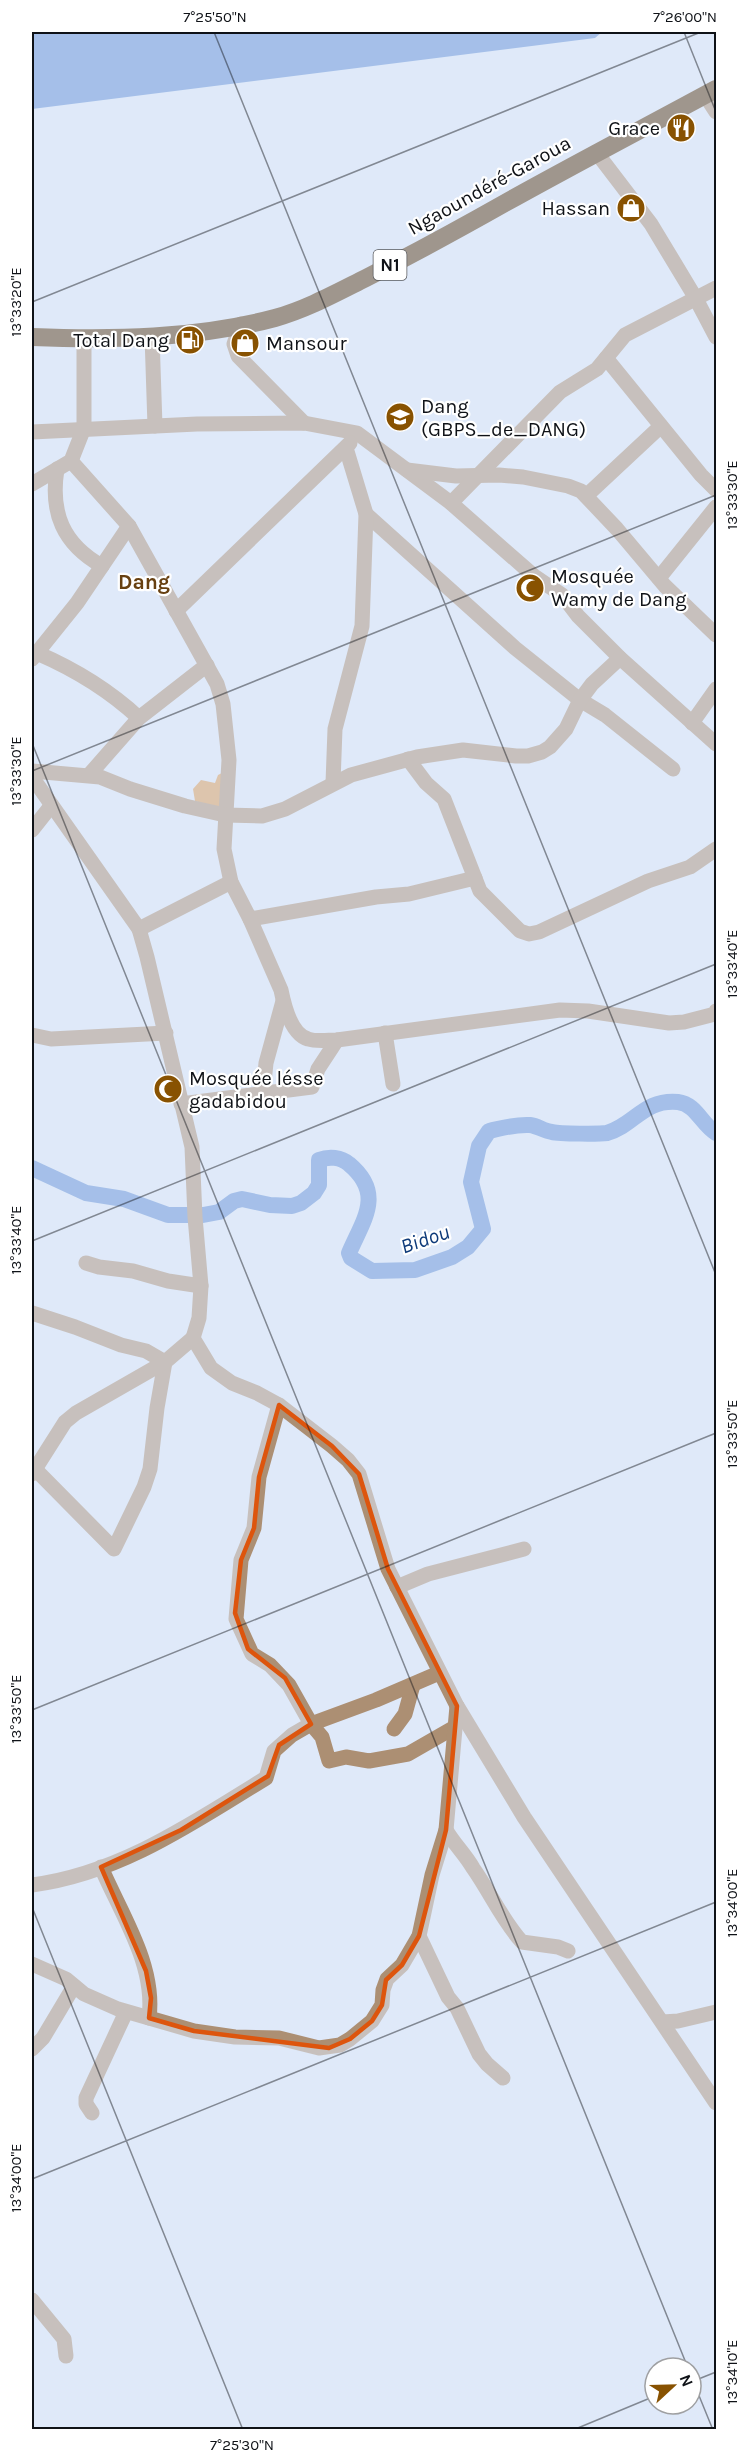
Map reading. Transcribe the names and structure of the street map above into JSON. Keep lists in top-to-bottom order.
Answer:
{
  "streets": {
    "highway": ["Ngaoundéré-Garoua", "N1"]
  },
  "districts": ["Dang"],
  "water": ["Bidou"],
  "places": {
    "restaurant": ["Grace"],
    "shop": ["Hassan", "Mansour"],
    "fuel station": ["Total Dang"],
    "school or university": ["Dang (GBPS_de_DANG)"],
    "mosque": ["Mosquée Wamy de Dang", "Mosquée lésse gadabidou"]
  },
  "north": "right",
  "coordinates": [
    "7°25'50\"N",
    "7°26'00\"N",
    "13°33'20\"E",
    "13°33'30\"E",
    "13°33'40\"E",
    "13°33'50\"E",
    "13°34'00\"E",
    "13°34'10\"E",
    "7°25'30\"N"
  ]
}
